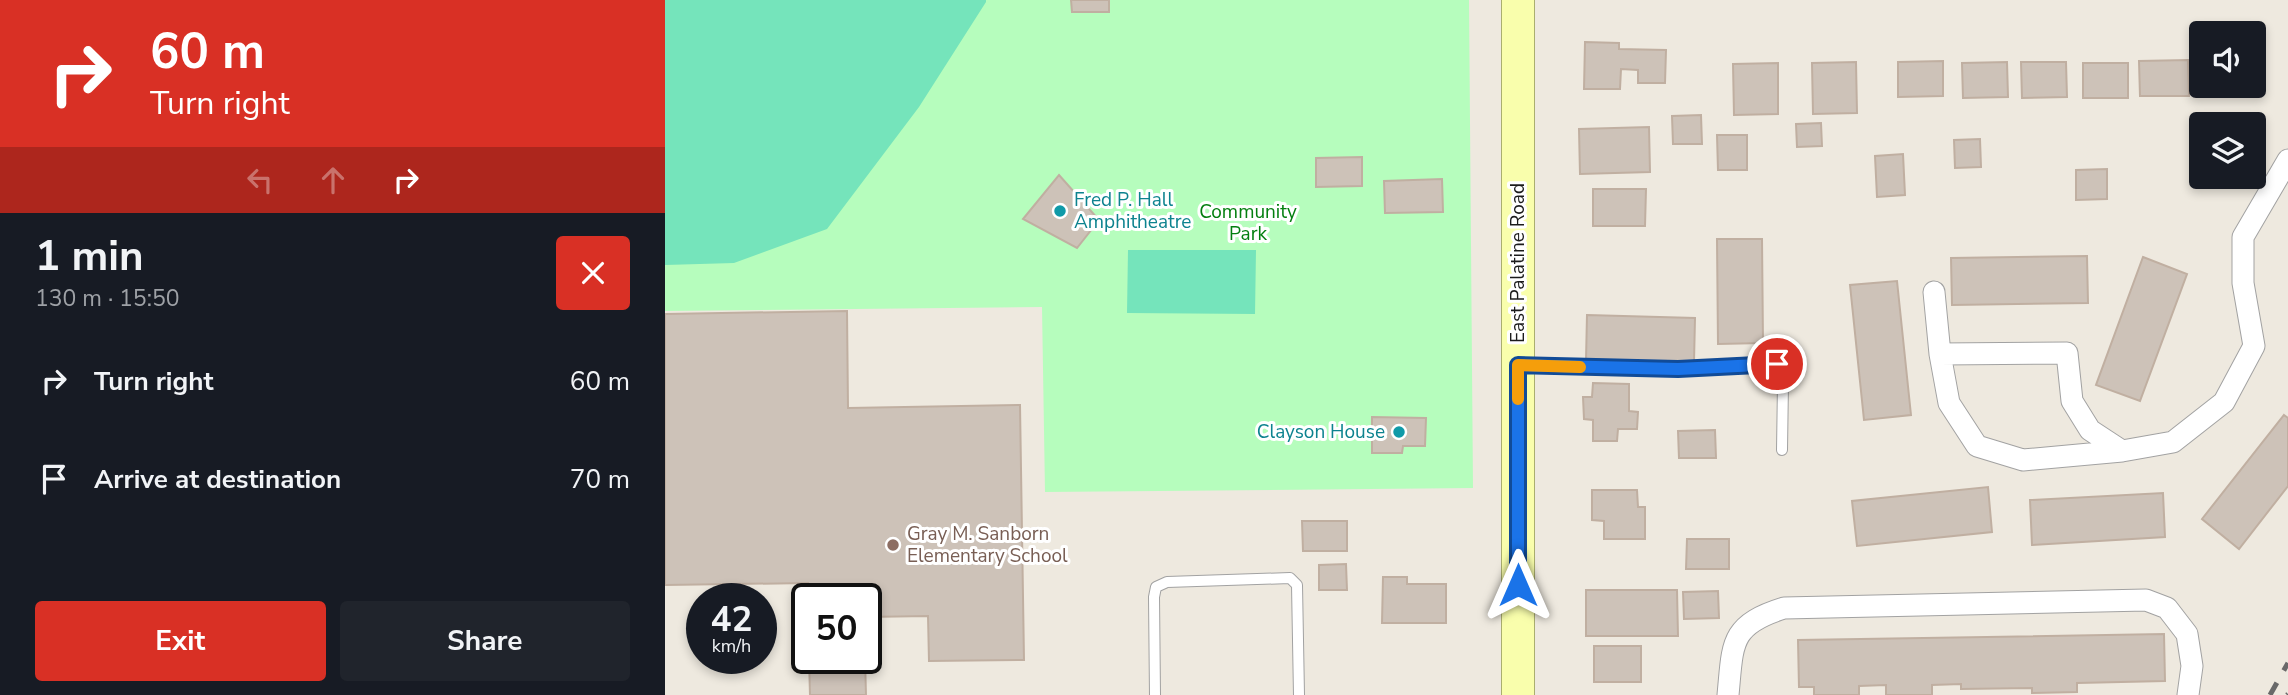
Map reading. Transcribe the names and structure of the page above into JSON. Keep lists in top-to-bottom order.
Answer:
{
  "streets": {
    "main road": ["East Palatine Road"]
  },
  "parks": ["Community Park"],
  "places": ["Fred P. Hall Amphitheatre", "Clayson House", "Gray M. Sanborn Elementary School"],
  "page": {
    "turn": ["60 m", "Turn right"],
    "heading": ["1 min", "130 m · 15:50"],
    "list": [
      {
        "name": "Turn right",
        "value": "60 m"
      },
      {
        "name": "Arrive at destination",
        "value": "70 m"
      }
    ],
    "speed": "42 km/h",
    "limit": "50",
    "buttons": ["Exit", "Share"]
  }
}
